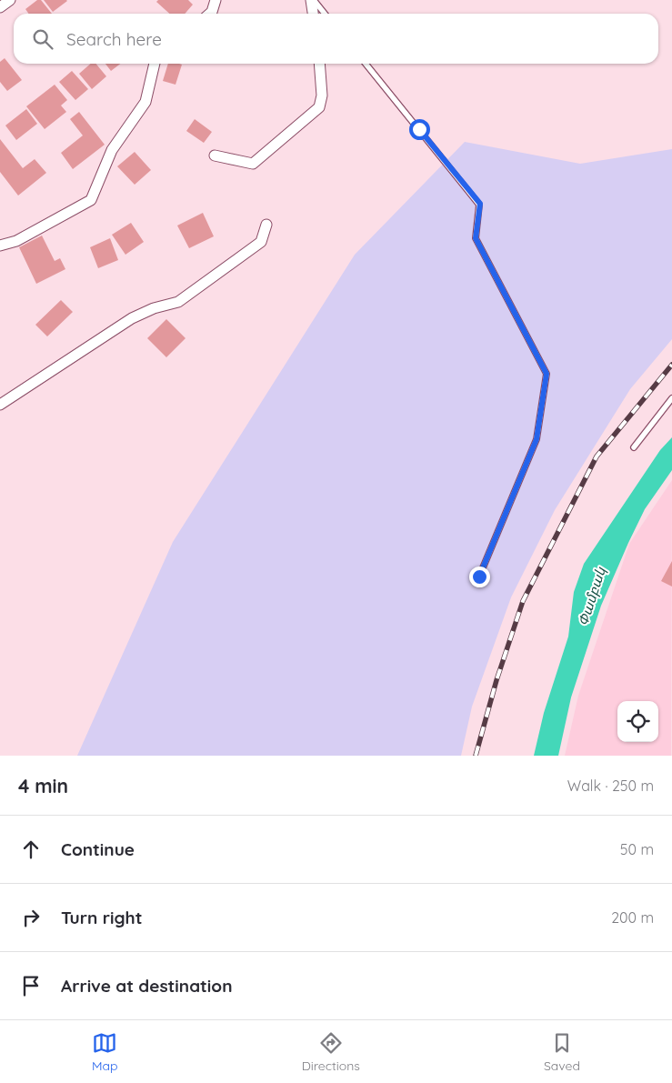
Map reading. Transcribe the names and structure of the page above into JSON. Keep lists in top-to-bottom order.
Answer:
{
  "water": ["Փամբակ"],
  "page": {
    "search": "Search here",
    "heading": ["4 min", "Walk · 250 m"],
    "list": [
      ["Continue", "50 m"],
      ["Turn right", "200 m"],
      "Arrive at destination"
    ],
    "nav": ["Map", "Directions", "Saved"]
  }
}
